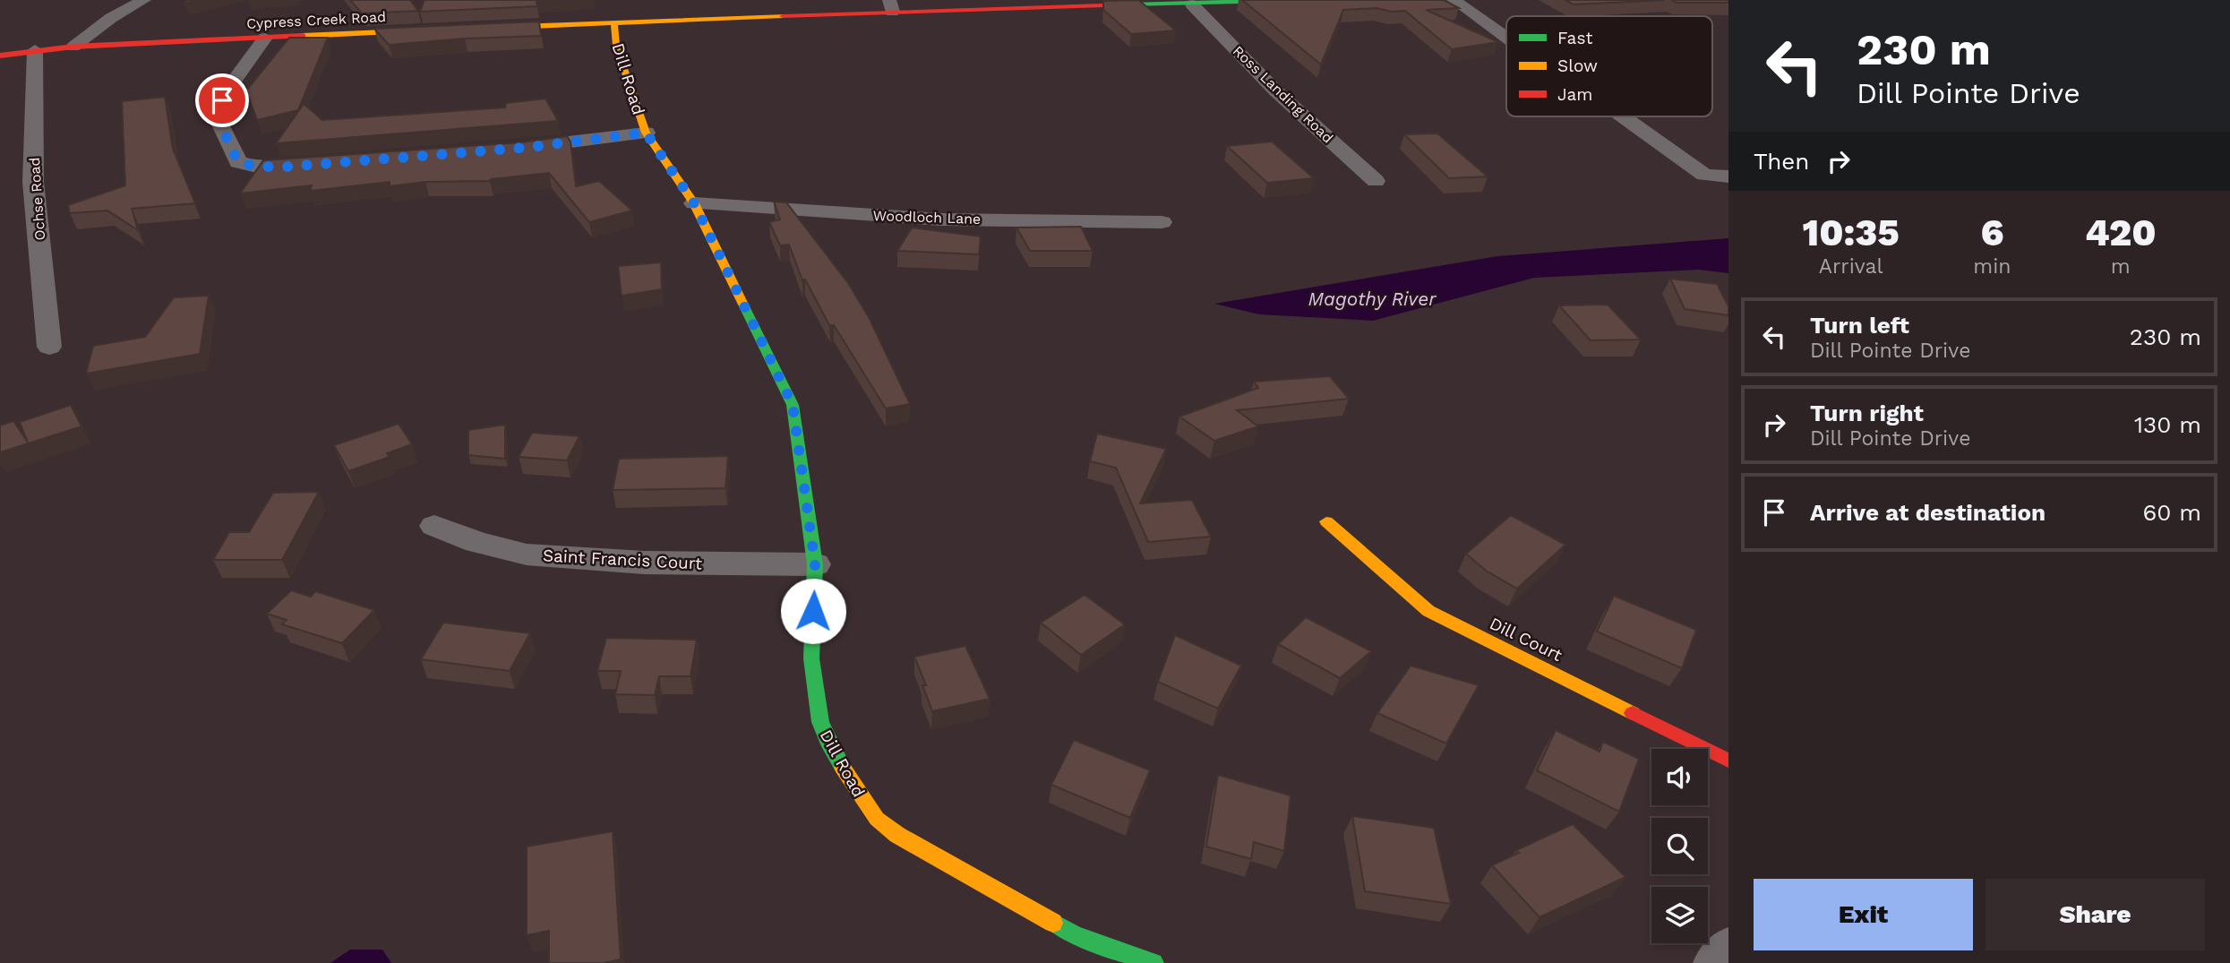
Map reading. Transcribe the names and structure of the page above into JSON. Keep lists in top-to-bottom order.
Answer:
{
  "streets": {
    "street": [
      "Cypress Creek Road",
      "Dill Road",
      "Ross Landing Road",
      "Ochse Road",
      "Woodloch Lane",
      "Saint Francis Court",
      "Dill Court"
    ]
  },
  "crossings": [
    ["Cypress Creek Road", "Ochse Road"],
    ["Dill Road", "Woodloch Lane"],
    ["Dill Road", "Saint Francis Court"]
  ],
  "water": ["Magothy River"],
  "legend": ["Fast", "Slow", "Jam"],
  "page": {
    "turn": ["230 m", "Dill Pointe Drive"],
    "then": "Then",
    "eta": [
      "10:35",
      "Arrival",
      "6",
      "min",
      "420",
      "m"
    ],
    "list": [
      {
        "name": "Turn left",
        "note": "Dill Pointe Drive",
        "value": "230 m"
      },
      {
        "name": "Turn right",
        "note": "Dill Pointe Drive",
        "value": "130 m"
      },
      {
        "name": "Arrive at destination",
        "value": "60 m"
      }
    ],
    "buttons": ["Exit", "Share"]
  }
}
